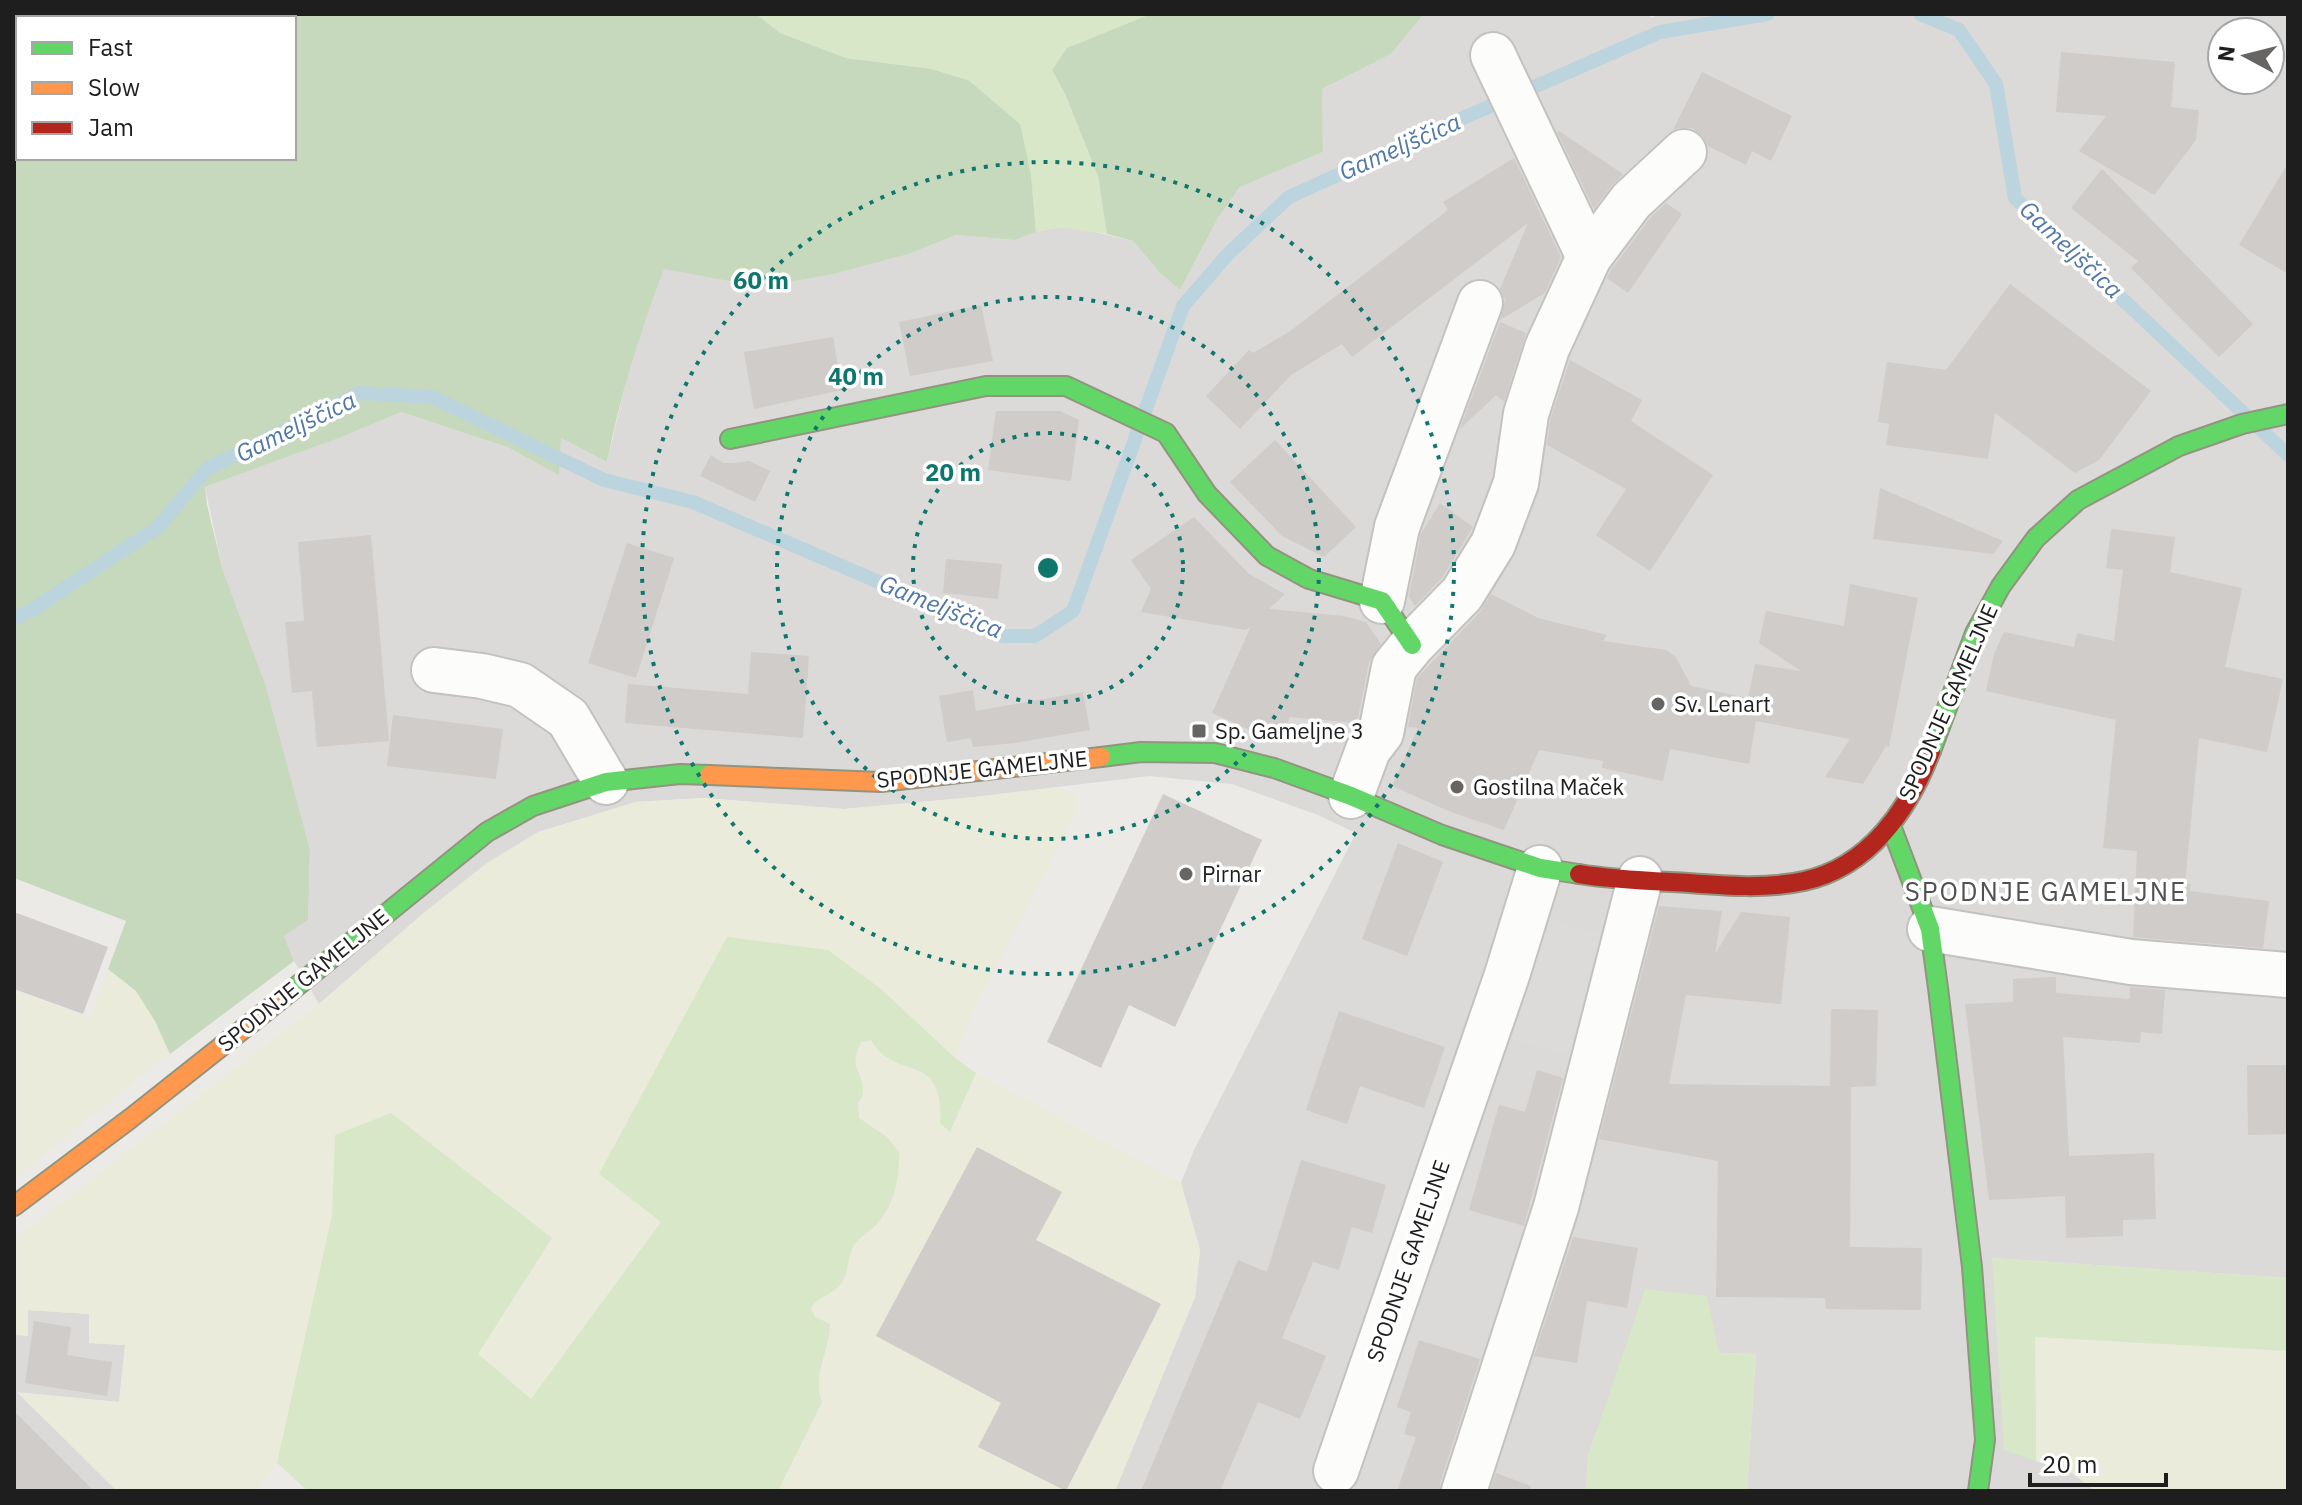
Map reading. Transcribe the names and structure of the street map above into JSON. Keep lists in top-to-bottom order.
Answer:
{
  "streets": {
    "street": ["SPODNJE GAMELJNE"]
  },
  "districts": ["SPODNJE GAMELJNE"],
  "water": ["Gameljščica"],
  "places": {
    "other": ["Sv. Lenart", "Gostilna Maček", "Pirnar"],
    "transit": ["Sp. Gameljne 3"]
  },
  "legend": ["Fast", "Slow", "Jam"],
  "scale_bar": "20 m",
  "north": "left",
  "rings": ["60 m", "40 m", "20 m"]
}
